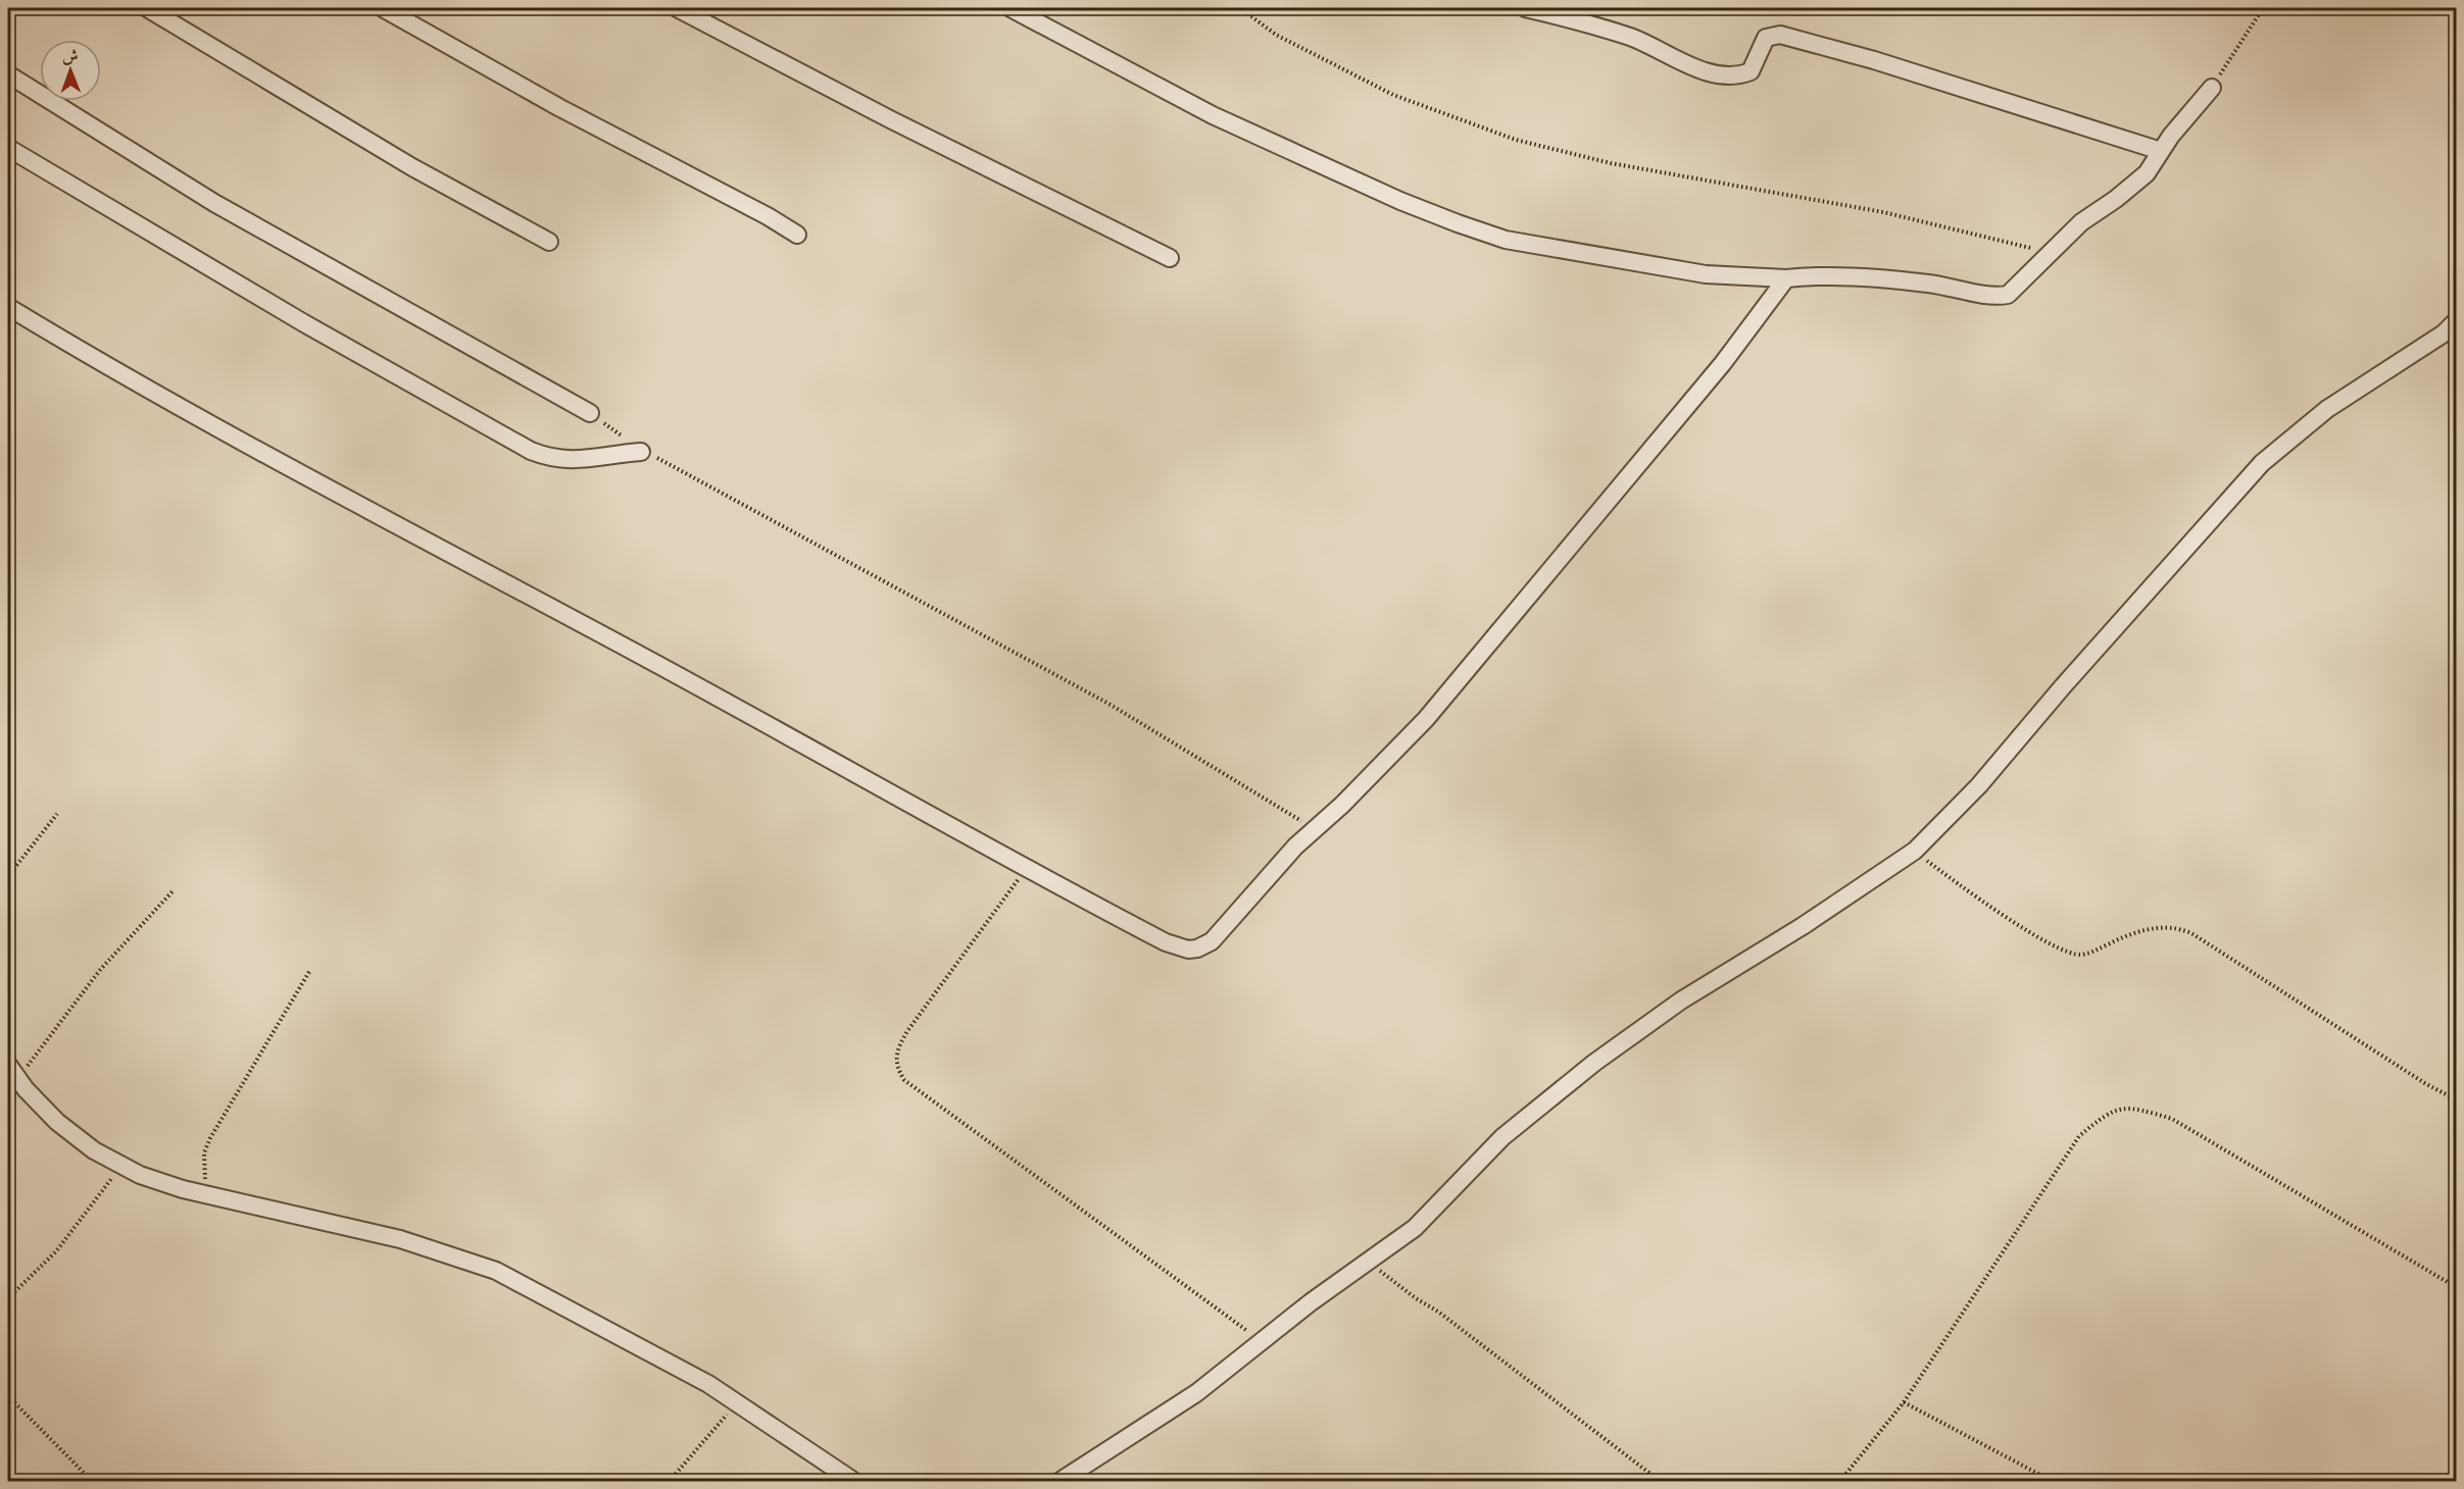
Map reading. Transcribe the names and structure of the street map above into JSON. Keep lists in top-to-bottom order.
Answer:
{
  "north": "top"
}
